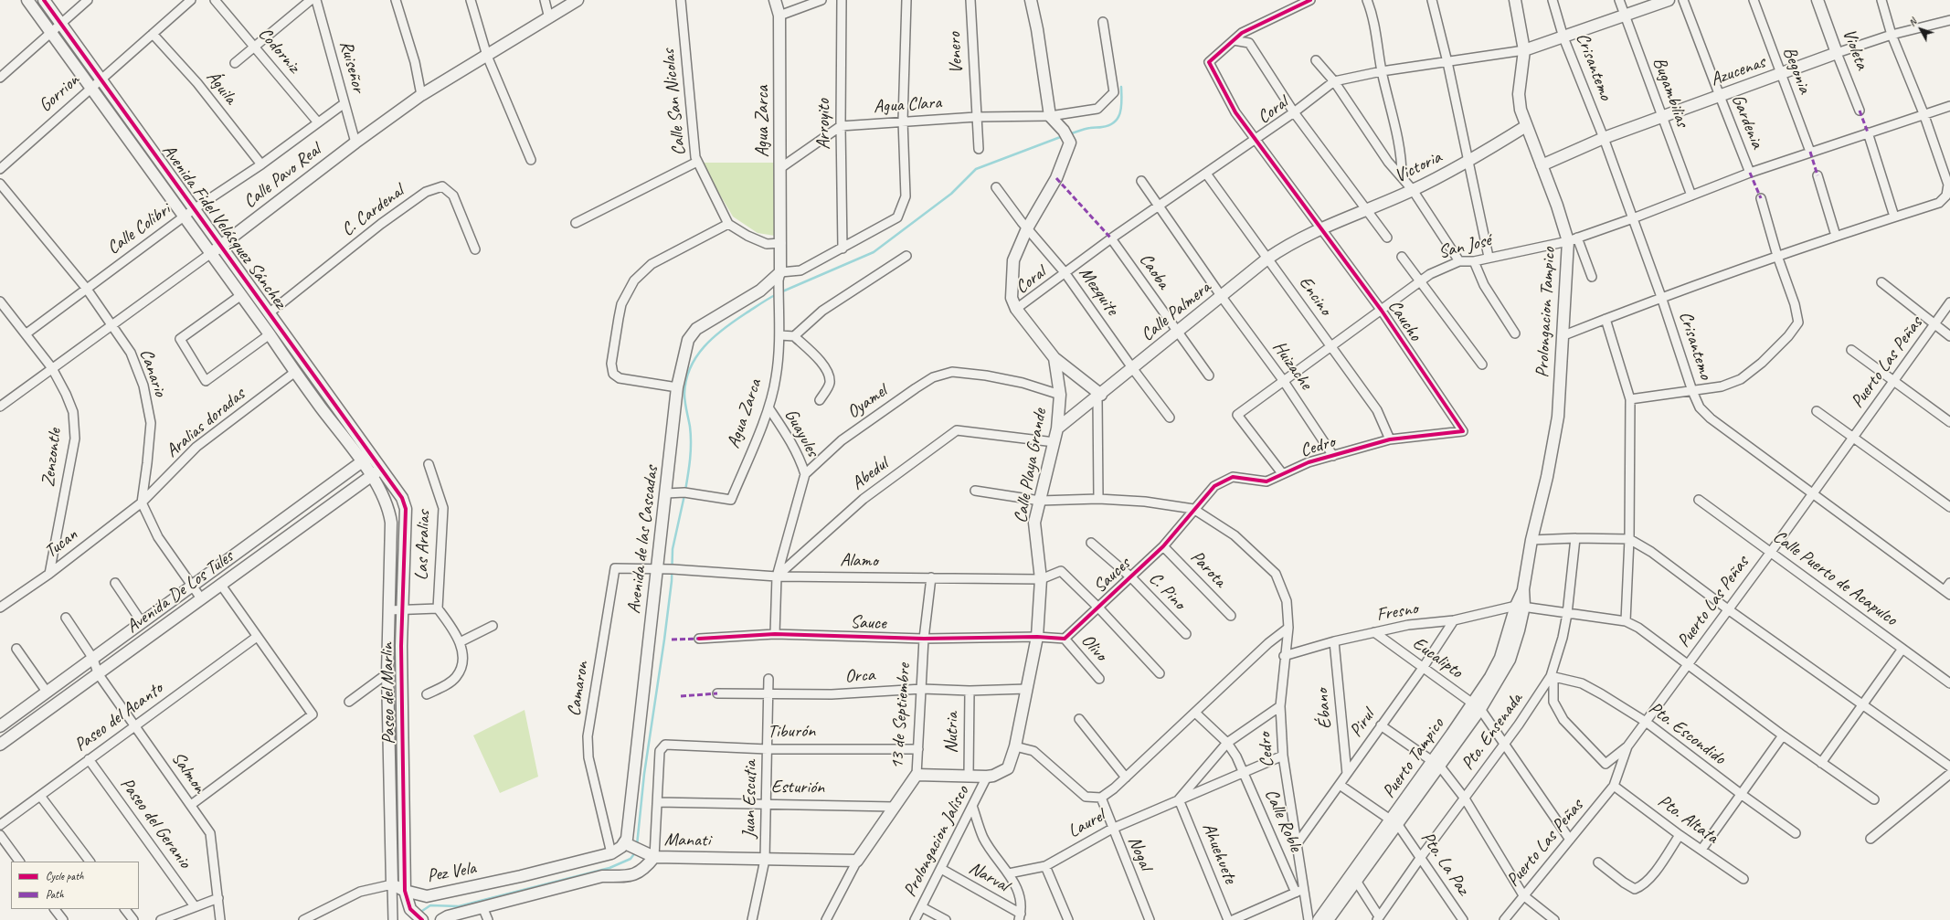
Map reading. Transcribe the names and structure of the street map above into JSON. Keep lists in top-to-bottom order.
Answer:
{
  "streets": {
    "street": [
      "Violeta",
      "Codorniz",
      "Venero",
      "Ruiseñor",
      "Crisantemo",
      "Begonia",
      "Azucenas",
      "Águila",
      "Bugambilias",
      "Gorrion",
      "Calle San Nicolas",
      "Agua Clara",
      "Coral",
      "Agua Zarca",
      "Gardenia",
      "Arroyito",
      "Victoria",
      "Calle Pavo Real",
      "C. Cardenal",
      "Avenida Fidel Velásquez Sánchez",
      "Calle Colibri",
      "San José",
      "Caoba",
      "Mezquite",
      "Encino",
      "Calle Palmera",
      "Prolongacion Tampico",
      "Caucho",
      "Puerto Las Peñas",
      "Huizache",
      "Canario",
      "Oyamel",
      "Aralias doradas",
      "Guayules",
      "Cedro",
      "Zenzontle",
      "Calle Playa Grande",
      "Abedul",
      "Avenida de las Cascadas",
      "Tucan",
      "Las Aralias",
      "Alamo",
      "Parota",
      "Sauces",
      "Calle Puerto de Acapulco",
      "C. Pino",
      "Avenida De Los Tules",
      "Fresno",
      "Sauce",
      "Olivo",
      "Eucalipto",
      "Orca",
      "Camaron",
      "Paseo del Marlin",
      "Ébano",
      "13 de Septiembre",
      "Paseo del Acanto",
      "Pirul",
      "Tiburón",
      "Pto. Ensenada",
      "Nutria",
      "Pto. Escondido",
      "Puerto Tampico",
      "Salmon",
      "Esturión",
      "Juan Escutia",
      "Pto. Altata",
      "Calle Roble",
      "Paseo del Geranio",
      "Laurel",
      "Manati",
      "Prolongacion Jalisco",
      "Nogal",
      "Ahuehuete",
      "Pto. La Paz",
      "Pez Vela",
      "Narval"
    ]
  },
  "crossings": [
    ["Violeta", "Azucenas"],
    ["Codorniz", "Calle Colibri"],
    ["Venero", "Agua Clara"],
    ["Ruiseñor", "Calle Pavo Real"],
    ["Ruiseñor", "Calle Colibri"],
    ["Crisantemo", "Azucenas"],
    ["Crisantemo", "San José"],
    ["Crisantemo", "Puerto Las Peñas"],
    ["Begonia", "Azucenas"],
    ["Begonia", "San José"],
    ["Azucenas", "Bugambilias"],
    ["Azucenas", "Gardenia"],
    ["Azucenas", "Prolongacion Tampico"],
    ["Águila", "Gorrion"],
    ["Águila", "Calle Colibri"],
    ["Bugambilias", "San José"],
    ["Gorrion", "Avenida Fidel Velásquez Sánchez"],
    ["Agua Clara", "Agua Zarca"],
    ["Agua Clara", "Arroyito"],
    ["Agua Clara", "Calle Playa Grande"],
    ["Coral", "Caoba"],
    ["Coral", "Mezquite"],
    ["Coral", "Encino"],
    ["Coral", "Prolongacion Tampico"],
    ["Coral", "Caucho"],
    ["Coral", "Huizache"],
    ["Coral", "Calle Playa Grande"],
    ["Agua Zarca", "Guayules"],
    ["Agua Zarca", "Avenida de las Cascadas"],
    ["Gardenia", "San José"],
    ["Victoria", "Calle Palmera"],
    ["Victoria", "Prolongacion Tampico"],
    ["Victoria", "Caucho"],
    ["Calle Pavo Real", "Avenida Fidel Velásquez Sánchez"],
    ["Calle Pavo Real", "Canario"],
    ["Calle Pavo Real", "Zenzontle"],
    ["C. Cardenal", "Avenida Fidel Velásquez Sánchez"],
    ["Avenida Fidel Velásquez Sánchez", "Calle Colibri"],
    ["Avenida Fidel Velásquez Sánchez", "Aralias doradas"],
    ["Avenida Fidel Velásquez Sánchez", "Avenida De Los Tules"],
    ["Avenida Fidel Velásquez Sánchez", "Paseo del Marlin"],
    ["Calle Colibri", "Canario"],
    ["Calle Colibri", "Zenzontle"],
    ["San José", "Prolongacion Tampico"],
    ["San José", "Caucho"],
    ["Caoba", "Calle Palmera"],
    ["Mezquite", "Calle Palmera"],
    ["Mezquite", "Calle Playa Grande"],
    ["Encino", "Calle Palmera"],
    ["Encino", "Cedro"],
    ["Calle Palmera", "Caucho"],
    ["Calle Palmera", "Huizache"],
    ["Calle Palmera", "Calle Playa Grande"],
    ["Prolongacion Tampico", "Fresno"],
    ["Prolongacion Tampico", "Puerto Tampico"],
    ["Caucho", "Cedro"],
    ["Puerto Las Peñas", "Calle Puerto de Acapulco"],
    ["Puerto Las Peñas", "Eucalipto"],
    ["Puerto Las Peñas", "Pto. Escondido"],
    ["Puerto Las Peñas", "Pto. Altata"],
    ["Huizache", "Cedro"],
    ["Canario", "Aralias doradas"],
    ["Canario", "Tucan"],
    ["Oyamel", "Guayules"],
    ["Oyamel", "Calle Playa Grande"],
    ["Aralias doradas", "Tucan"],
    ["Cedro", "Calle Playa Grande"],
    ["Cedro", "Sauces"],
    ["Cedro", "Fresno"],
    ["Cedro", "Pirul"],
    ["Cedro", "Laurel"],
    ["Zenzontle", "Tucan"],
    ["Calle Playa Grande", "Abedul"],
    ["Calle Playa Grande", "Alamo"],
    ["Calle Playa Grande", "Sauce"],
    ["Calle Playa Grande", "Orca"],
    ["Calle Playa Grande", "13 de Septiembre"],
    ["Calle Playa Grande", "Nutria"],
    ["Calle Playa Grande", "Prolongacion Jalisco"],
    ["Abedul", "Alamo"],
    ["Avenida de las Cascadas", "Alamo"],
    ["Avenida de las Cascadas", "Camaron"],
    ["Alamo", "Sauces"],
    ["Alamo", "Camaron"],
    ["Alamo", "13 de Septiembre"],
    ["Parota", "Sauces"],
    ["Sauces", "C. Pino"],
    ["Sauces", "Olivo"],
    ["Avenida De Los Tules", "Paseo del Marlin"],
    ["Avenida De Los Tules", "Salmon"],
    ["Fresno", "Eucalipto"],
    ["Fresno", "Ébano"],
    ["Fresno", "Pirul"],
    ["Fresno", "Puerto Tampico"],
    ["Sauce", "13 de Septiembre"],
    ["Eucalipto", "Pirul"],
    ["Eucalipto", "Pto. Ensenada"],
    ["Eucalipto", "Puerto Tampico"],
    ["Orca", "13 de Septiembre"],
    ["Orca", "Nutria"],
    ["Orca", "Juan Escutia"],
    ["Camaron", "Pez Vela"],
    ["Paseo del Marlin", "Pez Vela"],
    ["Ébano", "Pirul"],
    ["13 de Septiembre", "Tiburón"],
    ["13 de Septiembre", "Esturión"],
    ["13 de Septiembre", "Manati"],
    ["Paseo del Acanto", "Salmon"],
    ["Paseo del Acanto", "Paseo del Geranio"],
    ["Pirul", "Pto. La Paz"],
    ["Tiburón", "Esturión"],
    ["Tiburón", "Juan Escutia"],
    ["Pto. Ensenada", "Pto. Escondido"],
    ["Pto. Ensenada", "Pto. La Paz"],
    ["Puerto Tampico", "Pto. La Paz"],
    ["Esturión", "Juan Escutia"],
    ["Juan Escutia", "Manati"],
    ["Calle Roble", "Laurel"],
    ["Laurel", "Nogal"],
    ["Laurel", "Ahuehuete"],
    ["Prolongacion Jalisco", "Narval"]
  ],
  "legend": ["Cycle path", "Path"],
  "north": "top left"
}
